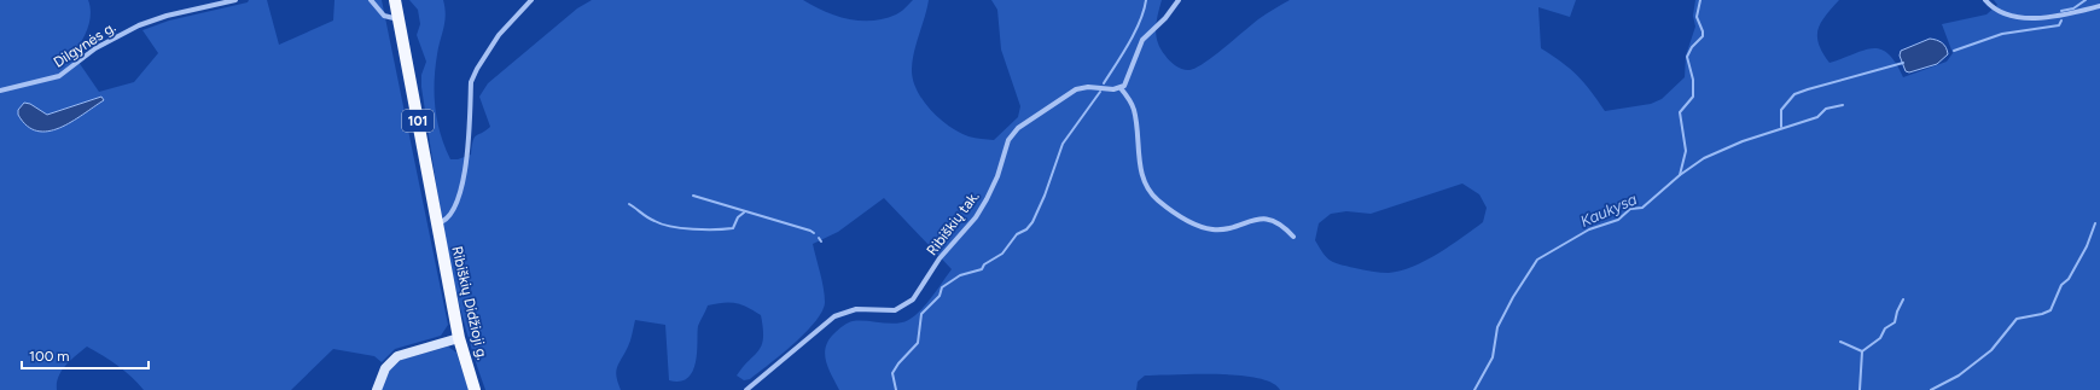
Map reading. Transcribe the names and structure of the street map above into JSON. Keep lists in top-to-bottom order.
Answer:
{
  "streets": {
    "main road": ["101", "Ribiškių Didžioji g."],
    "street": ["Dilgynės g.", "Ribiškių tak."]
  },
  "crossings": [
    ["101", "Ribiškių Didžioji g."]
  ],
  "water": ["Kaukysa"],
  "scale_bar": "100 m"
}
